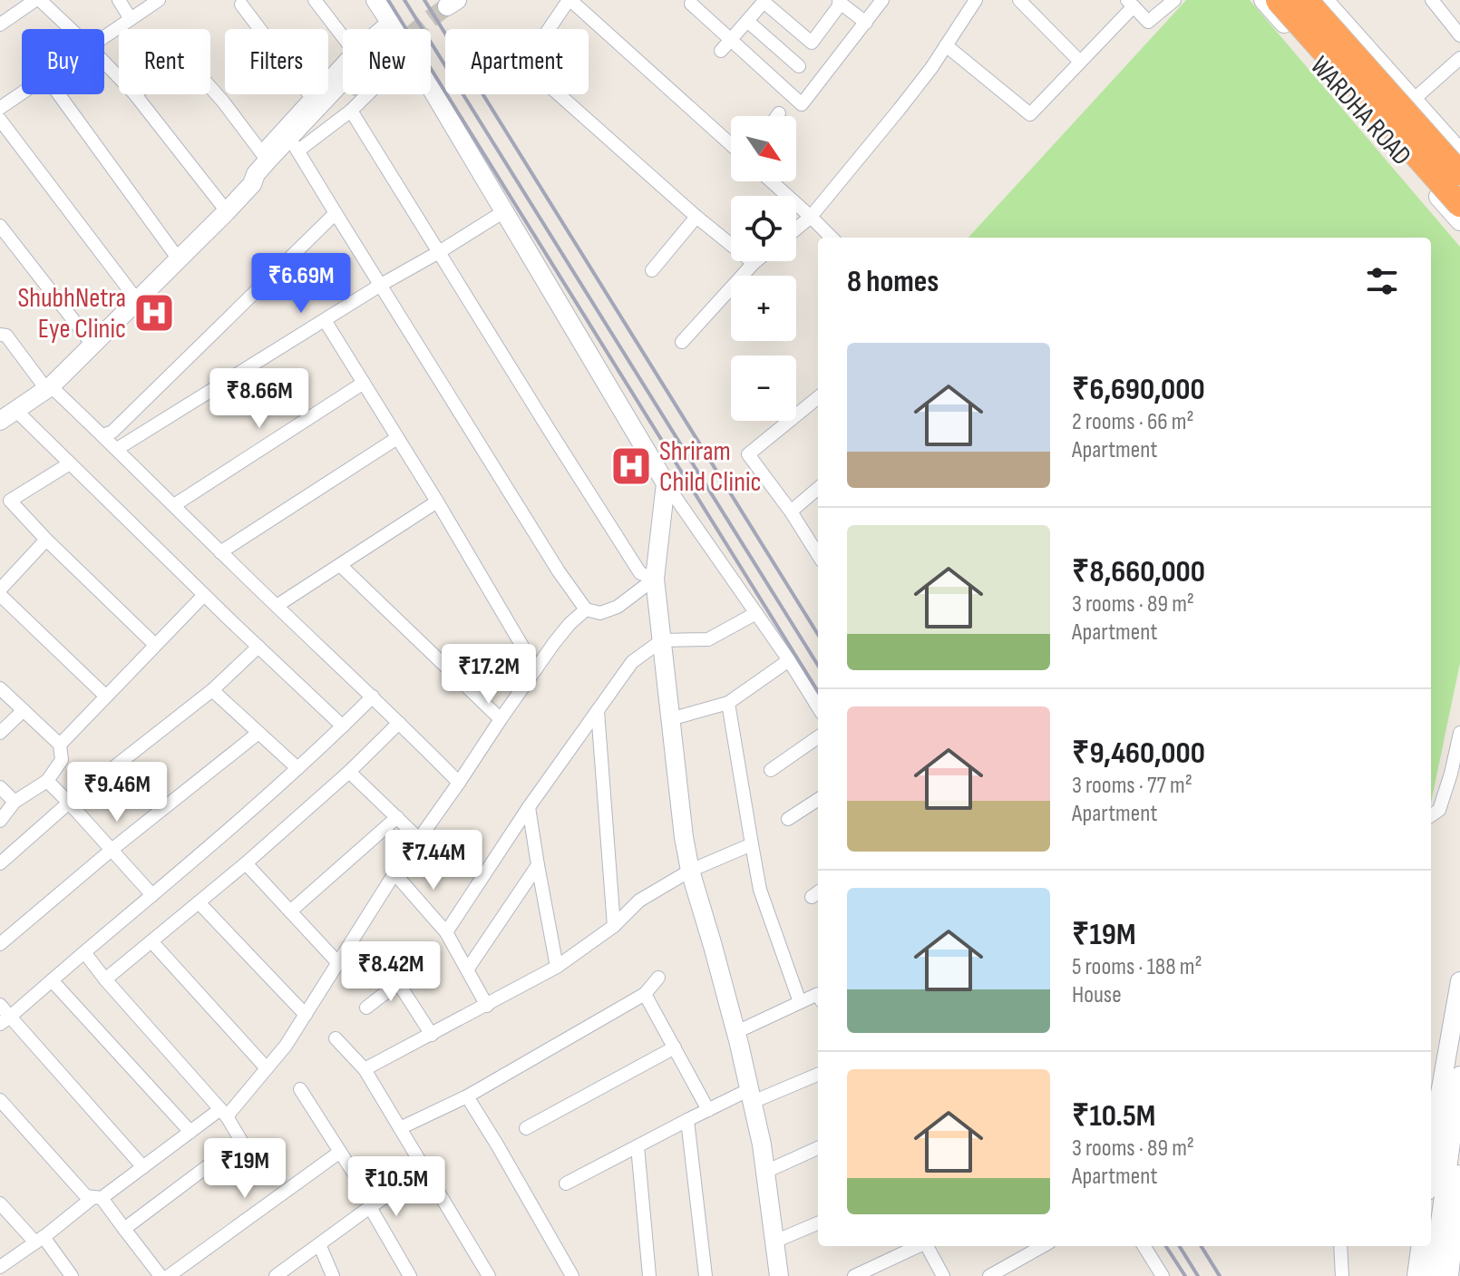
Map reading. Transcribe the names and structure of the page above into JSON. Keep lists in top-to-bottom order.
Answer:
{
  "streets": {
    "street": ["WARDHA ROAD"]
  },
  "places": {
    "hospital": ["ShubhNetra Eye Clinic", "Shriram Child Clinic"]
  },
  "north": "bottom right",
  "page": {
    "chip": [
      "Buy",
      "Rent",
      "Filters",
      "New",
      "Apartment"
    ],
    "map_buttons": ["+", "−"],
    "heading": "8 homes",
    "price": [
      "₹6.69M",
      "₹8.66M",
      "₹17.2M",
      "₹9.46M",
      "₹7.44M",
      "₹8.42M",
      "₹19M",
      "₹10.5M"
    ],
    "list": [
      {
        "name": "₹6,690,000",
        "note": "2 rooms · 66 m² · Apartment"
      },
      {
        "name": "₹8,660,000",
        "note": "3 rooms · 89 m² · Apartment"
      },
      {
        "name": "₹9,460,000",
        "note": "3 rooms · 77 m² · Apartment"
      },
      {
        "name": "₹19M",
        "note": "5 rooms · 188 m² · House"
      },
      {
        "name": "₹10.5M",
        "note": "3 rooms · 89 m² · Apartment"
      }
    ]
  }
}
